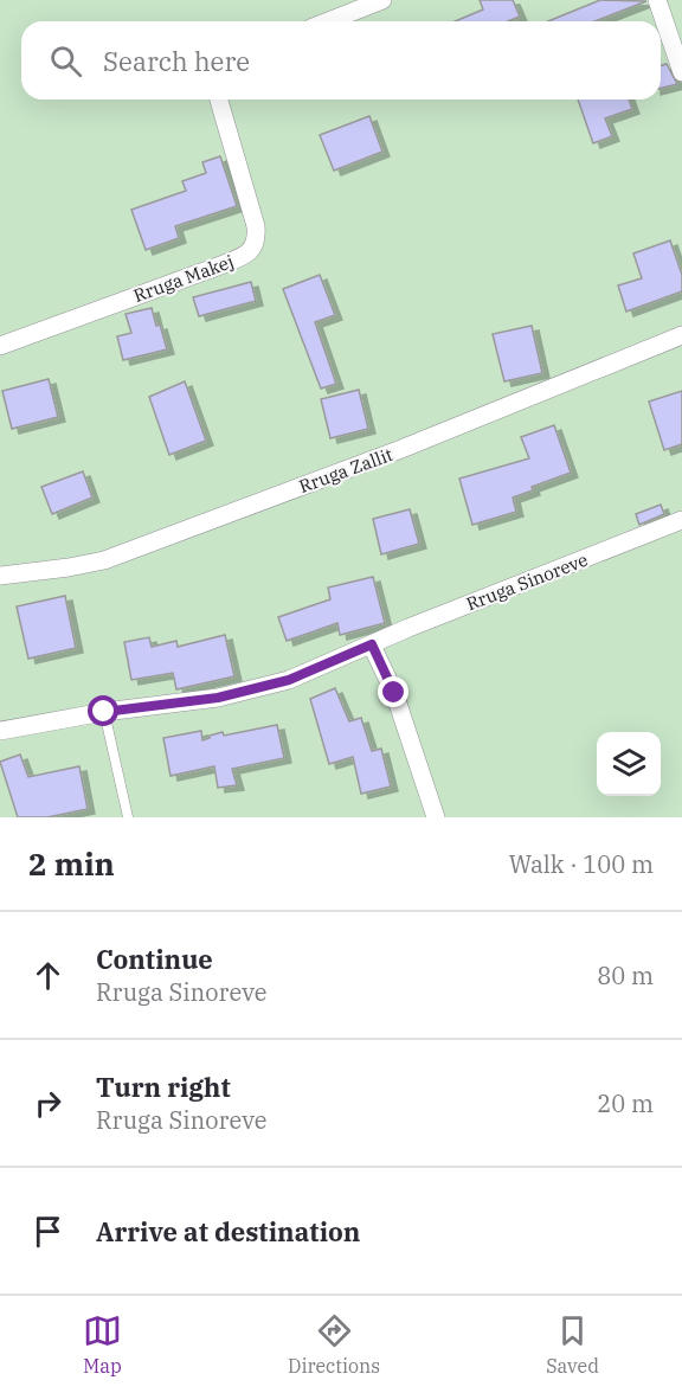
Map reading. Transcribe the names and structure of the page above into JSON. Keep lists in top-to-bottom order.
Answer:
{
  "streets": {
    "street": ["Rruga Makej", "Rruga Zallit", "Rruga Sinoreve"]
  },
  "page": {
    "search": "Search here",
    "heading": ["2 min", "Walk · 100 m"],
    "list": [
      ["Continue", "Rruga Sinoreve", "80 m"],
      ["Turn right", "Rruga Sinoreve", "20 m"],
      "Arrive at destination"
    ],
    "nav": ["Map", "Directions", "Saved"]
  }
}
